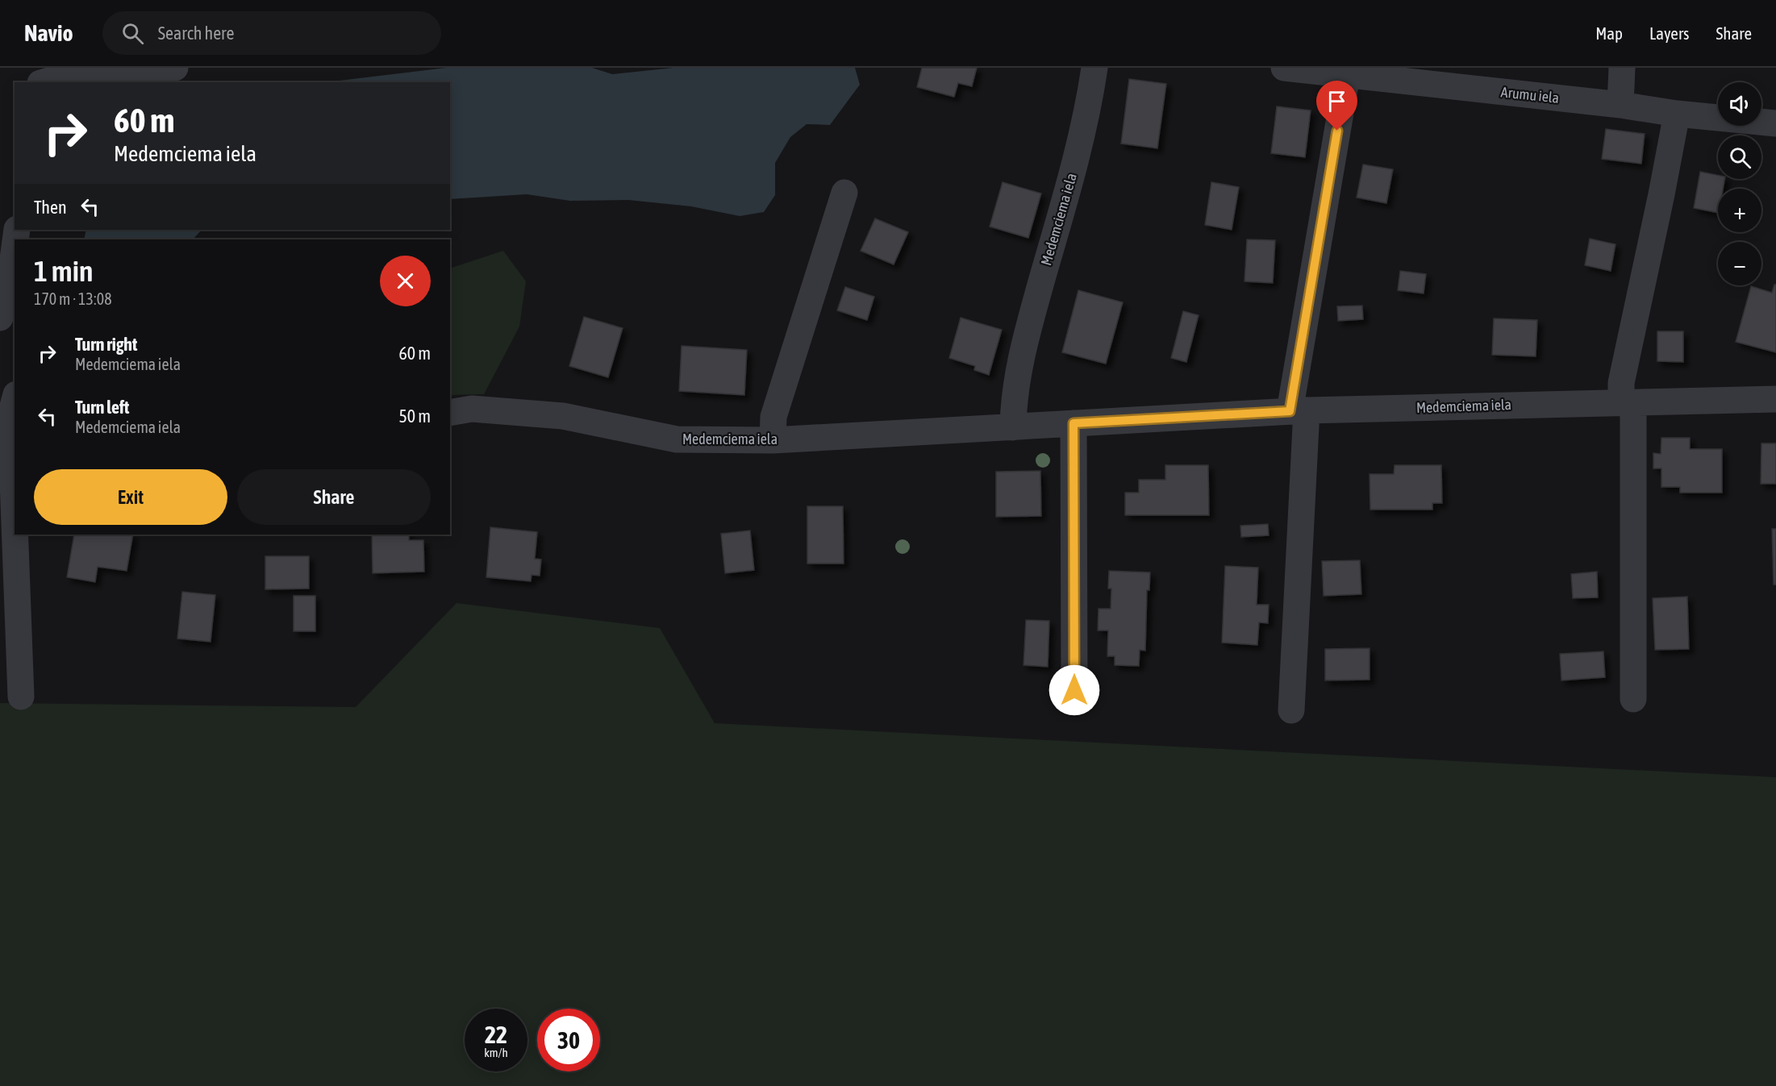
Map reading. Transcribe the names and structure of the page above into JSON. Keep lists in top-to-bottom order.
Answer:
{
  "streets": {
    "street": ["Arumu iela", "Medemciema iela"]
  },
  "page": {
    "header": "Navio",
    "search": "Search here",
    "nav": ["Map", "Layers", "Share"],
    "map_buttons": ["+", "−"],
    "turn": ["60 m", "Medemciema iela"],
    "then": "Then",
    "heading": ["1 min", "170 m · 13:08"],
    "list": [
      {
        "name": "Turn right",
        "note": "Medemciema iela",
        "value": "60 m"
      },
      {
        "name": "Turn left",
        "note": "Medemciema iela",
        "value": "50 m"
      }
    ],
    "buttons": ["Exit", "Share"],
    "speed": "22 km/h",
    "limit": "30"
  }
}
